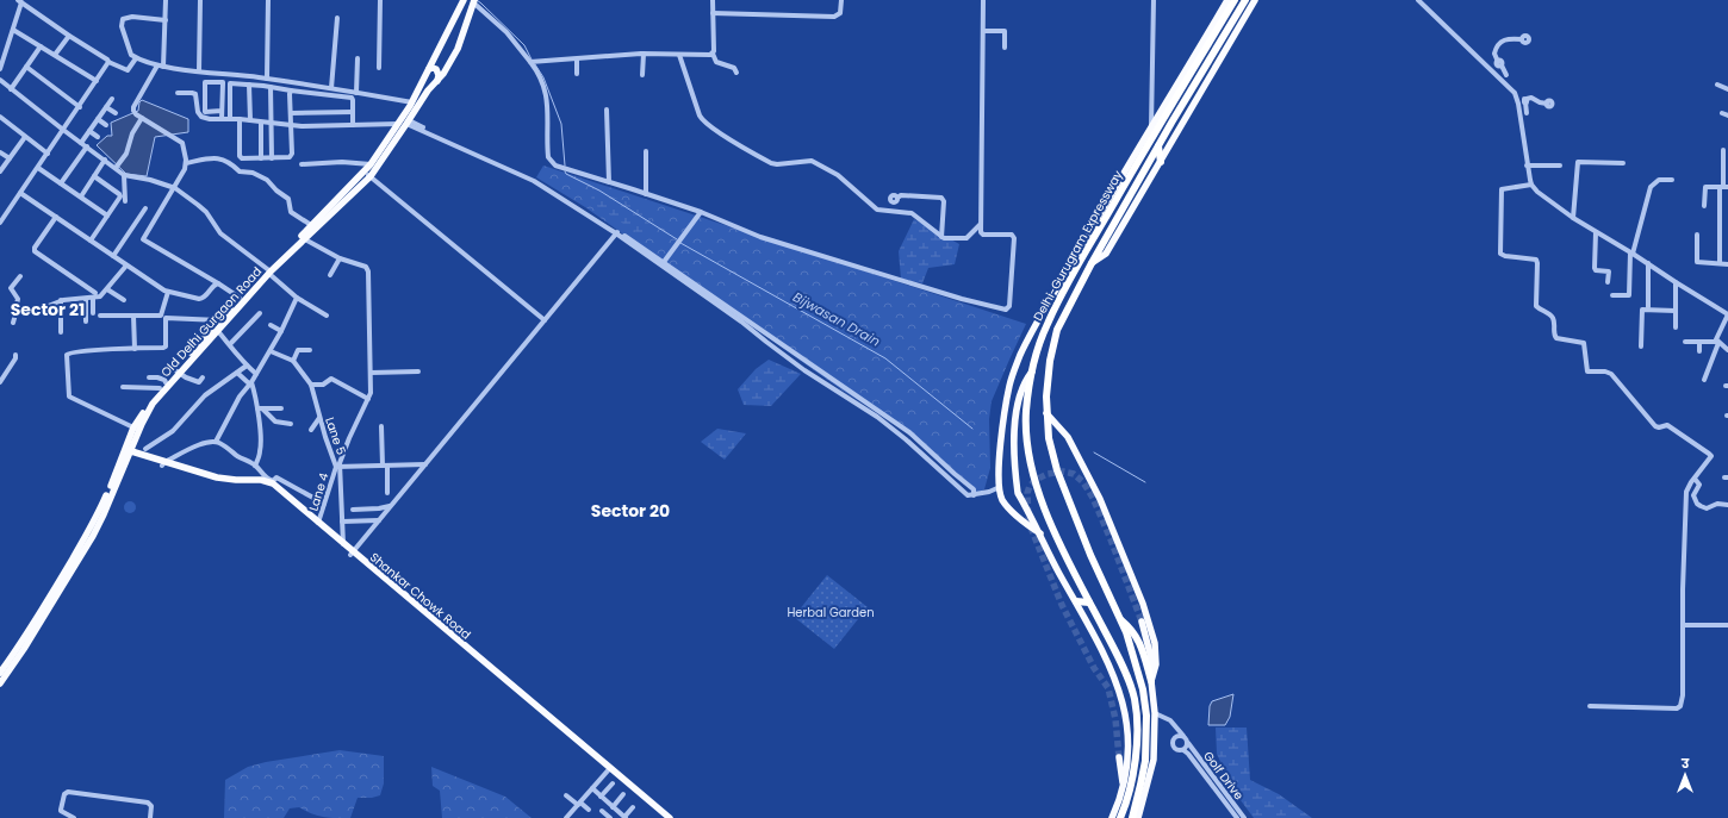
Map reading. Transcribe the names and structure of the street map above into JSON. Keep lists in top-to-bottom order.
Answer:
{
  "streets": {
    "highway": ["Delhi-Gurugram Expressway"],
    "main road": ["Old Delhi Gurgaon Road", "Shankar Chowk Road"],
    "street": ["Lane 5", "Lane 4", "Golf Drive"]
  },
  "crossings": [
    ["Old Delhi Gurgaon Road", "Shankar Chowk Road"],
    ["Lane 5", "Lane 4"],
    ["Lane 5", "Shankar Chowk Road"],
    ["Lane 4", "Shankar Chowk Road"]
  ],
  "districts": ["Sector 21", "Sector 20"],
  "water": ["Bijwasan Drain"],
  "parks": ["Herbal Garden"],
  "north": "top"
}
